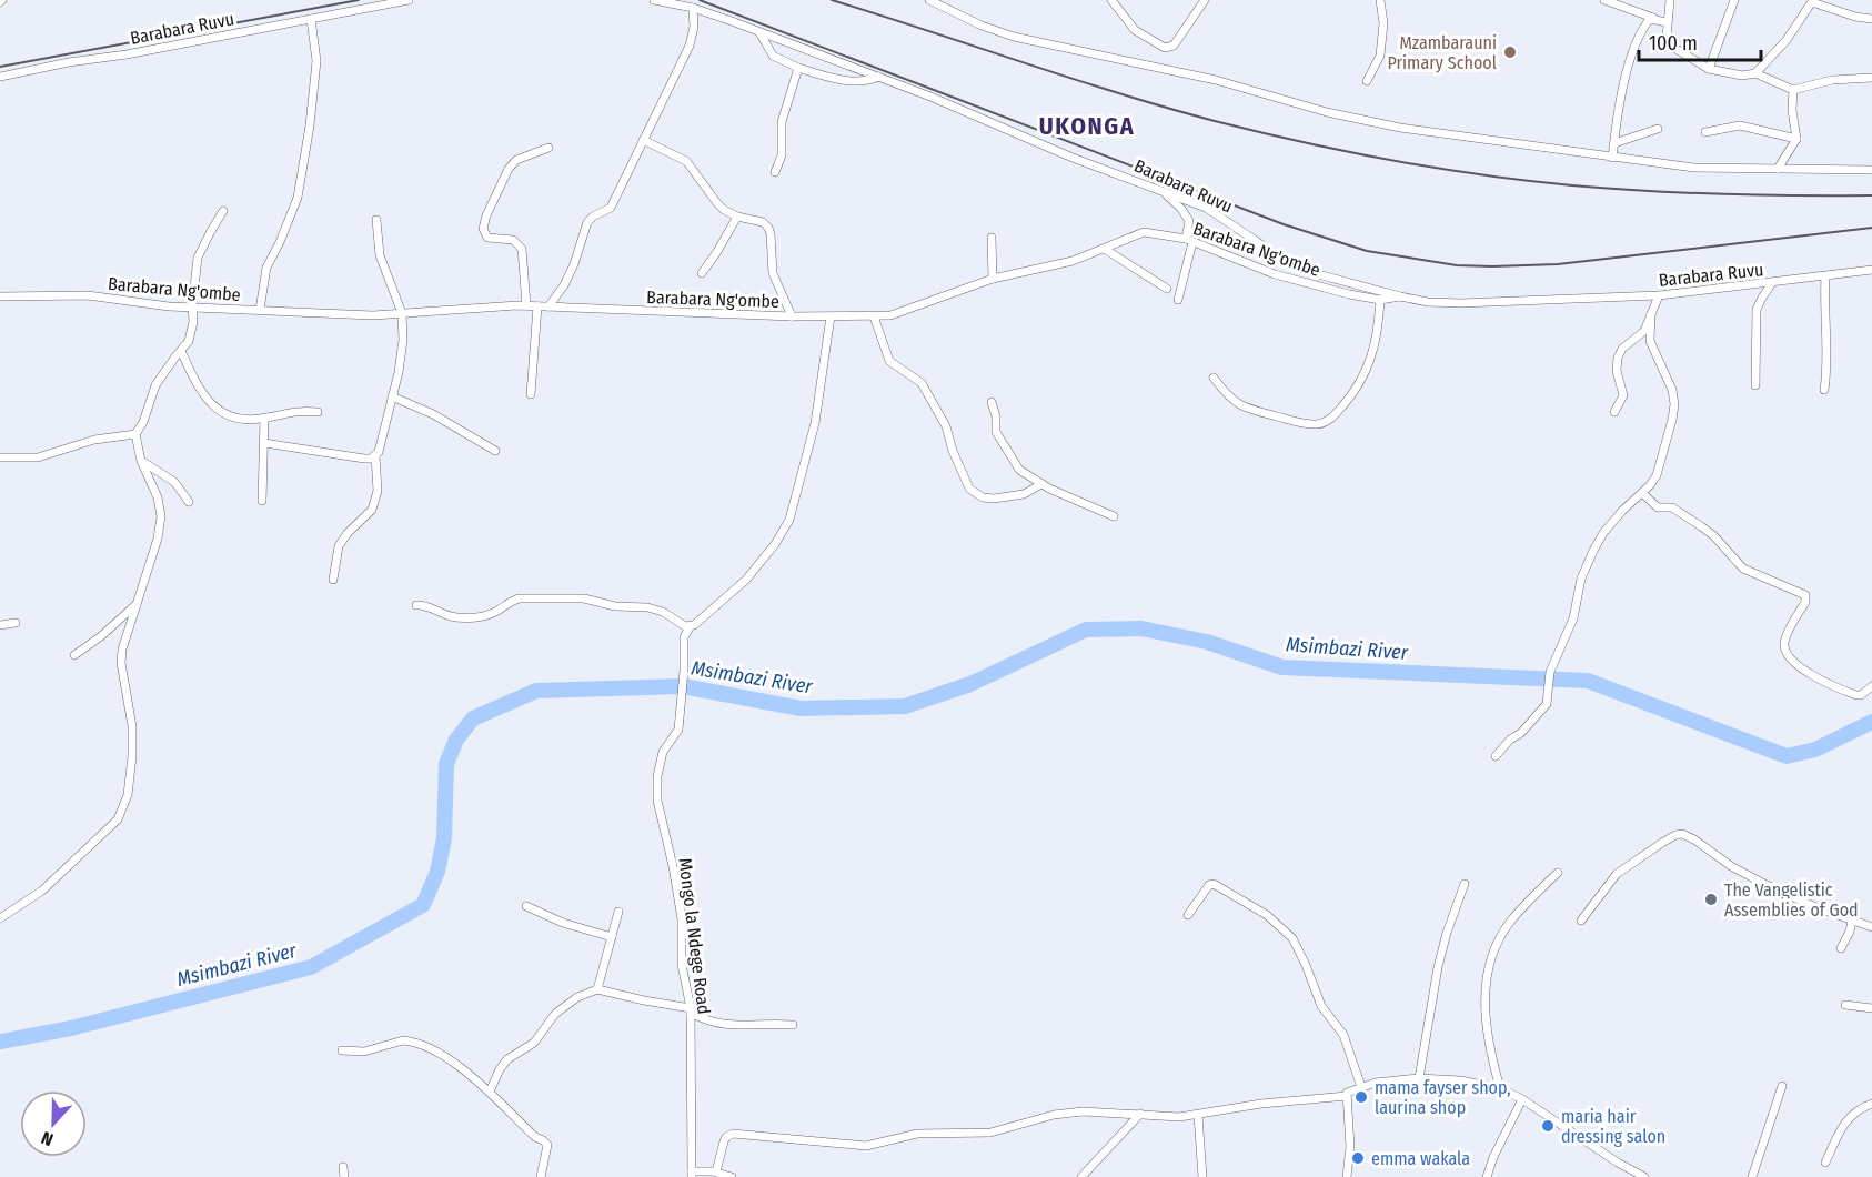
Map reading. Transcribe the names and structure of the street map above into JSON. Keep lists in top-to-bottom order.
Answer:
{
  "streets": {
    "street": ["Barabara Ruvu", "Barabara Ng'ombe", "Mongo la Ndege Road"]
  },
  "crossings": [
    ["Barabara Ruvu", "Barabara Ng'ombe"]
  ],
  "districts": ["UKONGA"],
  "water": ["Msimbazi River"],
  "places": [
    "Mzambarauni Primary School",
    "The Vangelistic Assemblies of God",
    "mama fayser shop, laurina shop",
    "maria hair dressing salon",
    "emma wakala"
  ],
  "scale_bar": "100 m",
  "north": "bottom"
}
